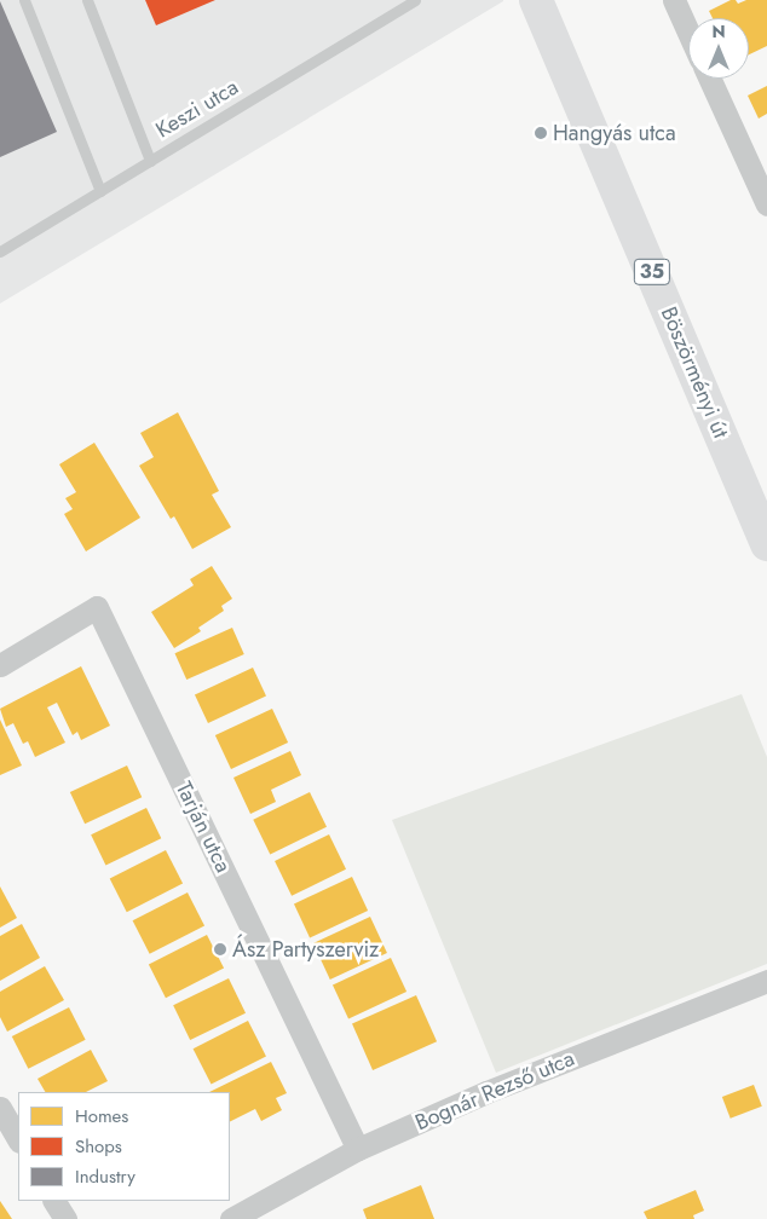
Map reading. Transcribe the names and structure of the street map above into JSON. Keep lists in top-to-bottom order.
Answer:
{
  "streets": {
    "main road": ["35", "Böszörményi út"],
    "street": ["Tarján utca", "Bognár Rezső utca"],
    "lane": ["Keszi utca"]
  },
  "crossings": [
    ["Tarján utca", "Bognár Rezső utca"]
  ],
  "places": ["Hangyás utca", "Ász Partyszerviz"],
  "legend": ["Homes", "Shops", "Industry"],
  "north": "top"
}
